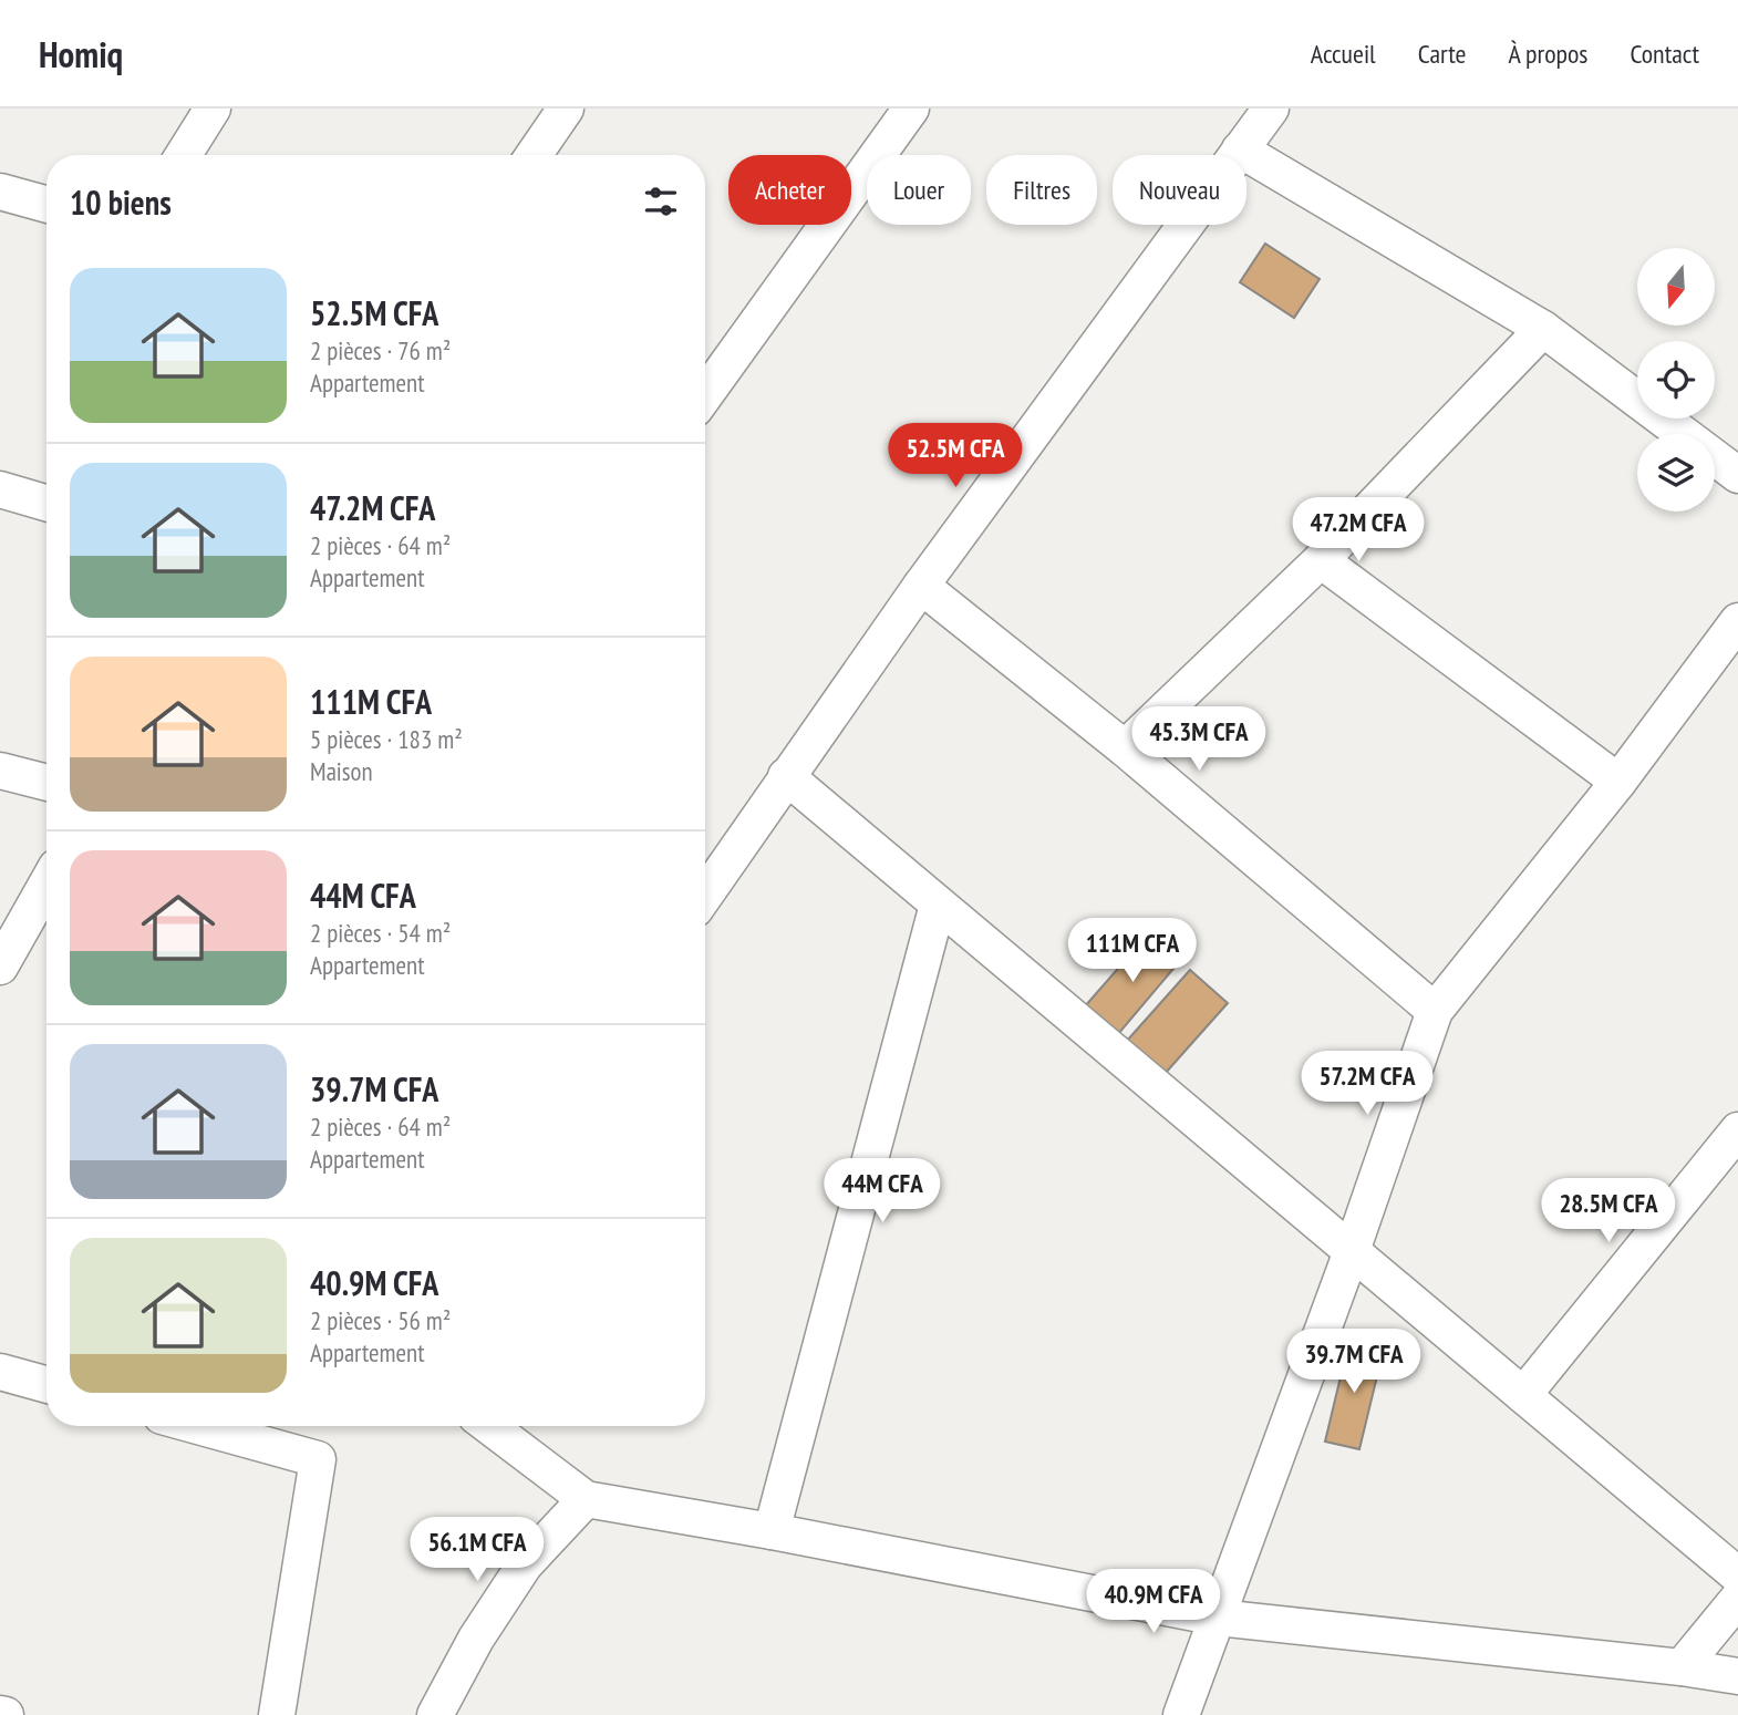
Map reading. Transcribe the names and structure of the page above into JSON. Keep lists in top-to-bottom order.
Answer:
{
  "north": "bottom",
  "page": {
    "header": "Homiq",
    "nav": [
      "Accueil",
      "Carte",
      "À propos",
      "Contact"
    ],
    "chip": [
      "Acheter",
      "Louer",
      "Filtres",
      "Nouveau"
    ],
    "heading": "10 biens",
    "list": [
      {
        "name": "52.5M CFA",
        "note": "2 pièces · 76 m² · Appartement"
      },
      {
        "name": "47.2M CFA",
        "note": "2 pièces · 64 m² · Appartement"
      },
      {
        "name": "111M CFA",
        "note": "5 pièces · 183 m² · Maison"
      },
      {
        "name": "44M CFA",
        "note": "2 pièces · 54 m² · Appartement"
      },
      {
        "name": "39.7M CFA",
        "note": "2 pièces · 64 m² · Appartement"
      },
      {
        "name": "40.9M CFA",
        "note": "2 pièces · 56 m² · Appartement"
      }
    ],
    "price": [
      "52.5M CFA",
      "47.2M CFA",
      "45.3M CFA",
      "111M CFA",
      "57.2M CFA",
      "44M CFA",
      "28.5M CFA",
      "39.7M CFA",
      "56.1M CFA",
      "40.9M CFA"
    ]
  }
}
